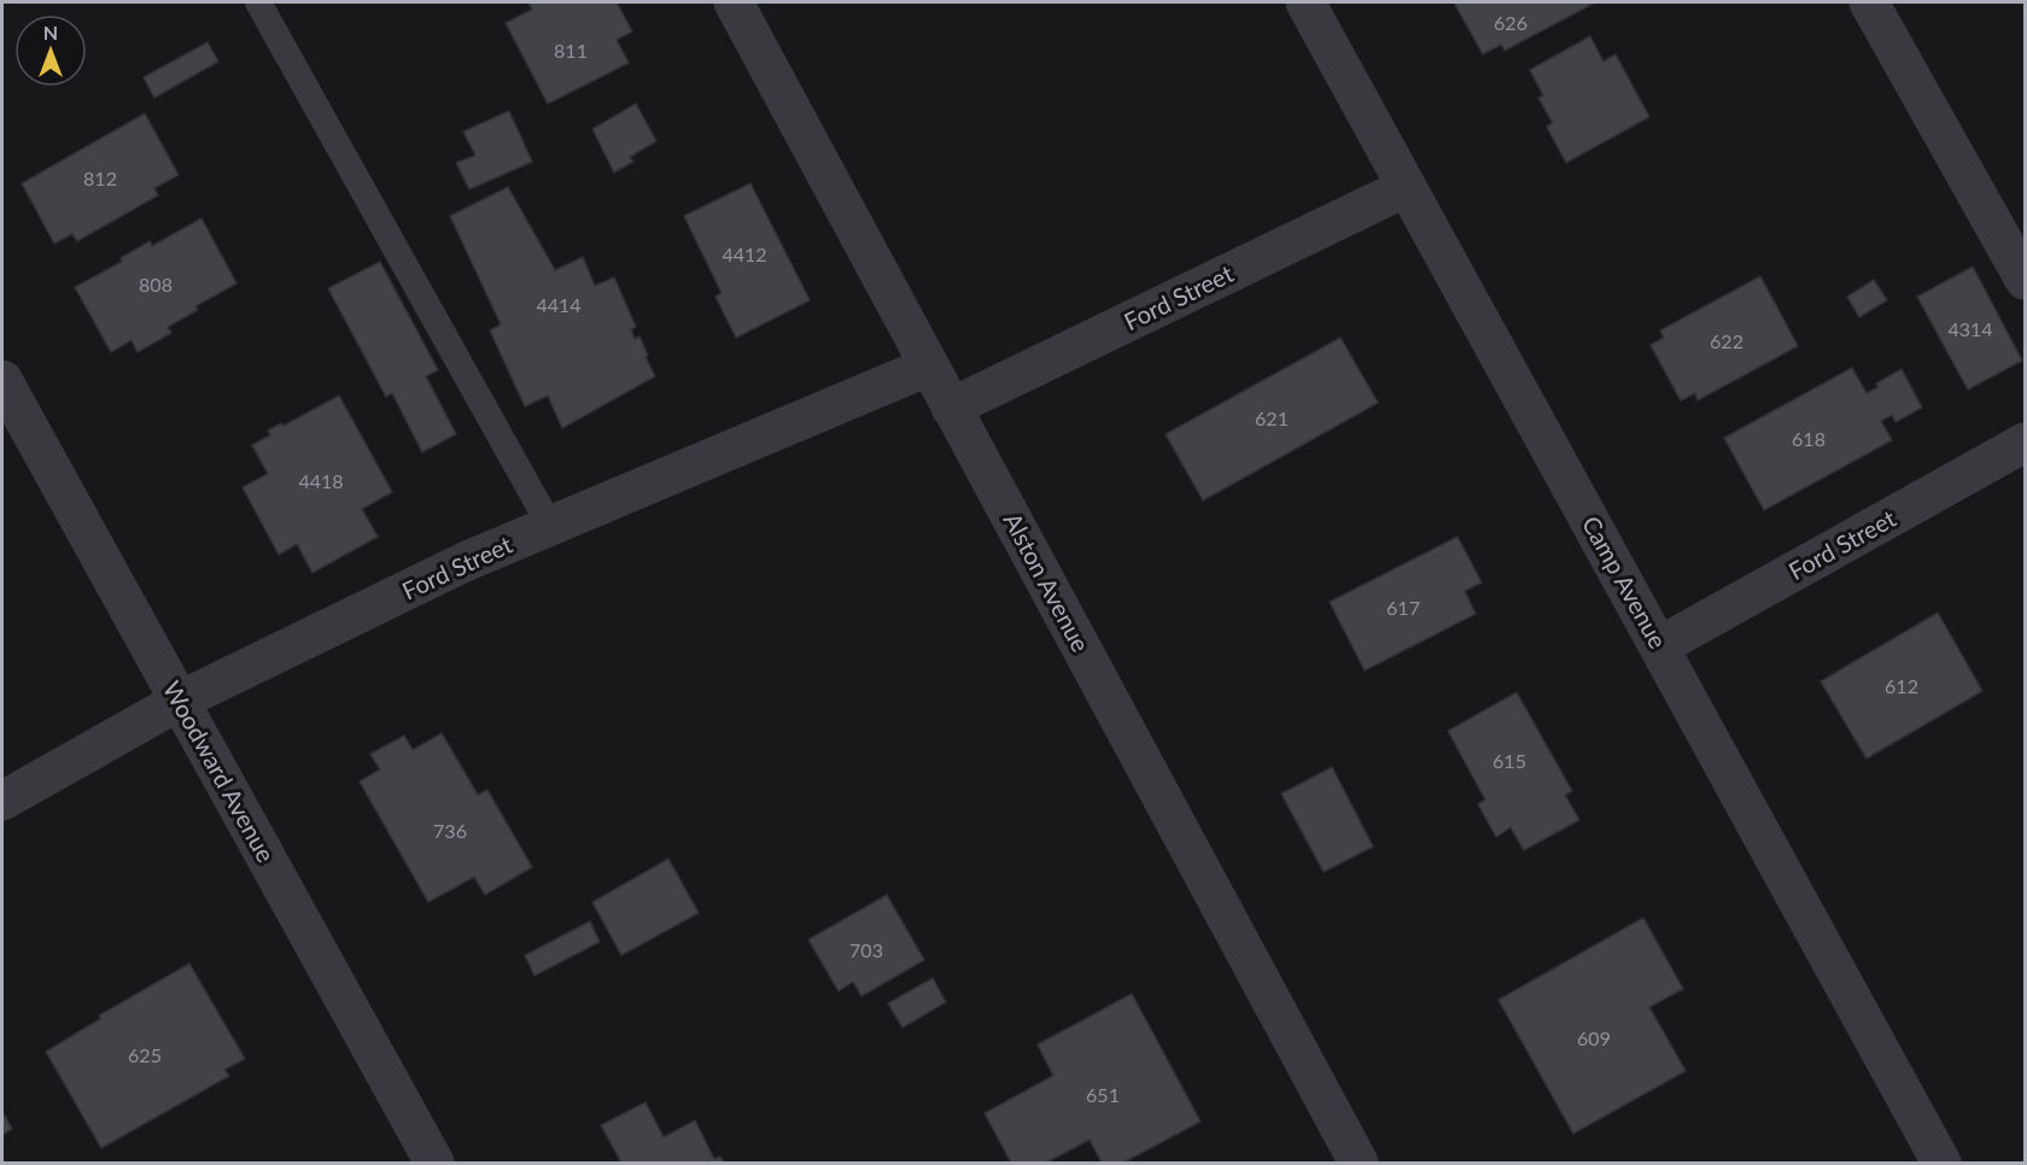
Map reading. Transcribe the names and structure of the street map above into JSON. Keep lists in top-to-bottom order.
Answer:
{
  "streets": {
    "street": [
      "Ford Street",
      "Alston Avenue",
      "Camp Avenue",
      "Woodward Avenue"
    ]
  },
  "crossings": [
    ["Ford Street", "Alston Avenue"],
    ["Ford Street", "Camp Avenue"],
    ["Ford Street", "Woodward Avenue"]
  ],
  "house_numbers": [
    "626",
    "811",
    "812",
    "4412",
    "808",
    "4414",
    "4314",
    "622",
    "621",
    "618",
    "4418",
    "617",
    "612",
    "615",
    "736",
    "703",
    "609",
    "625",
    "651"
  ],
  "north": "top"
}
